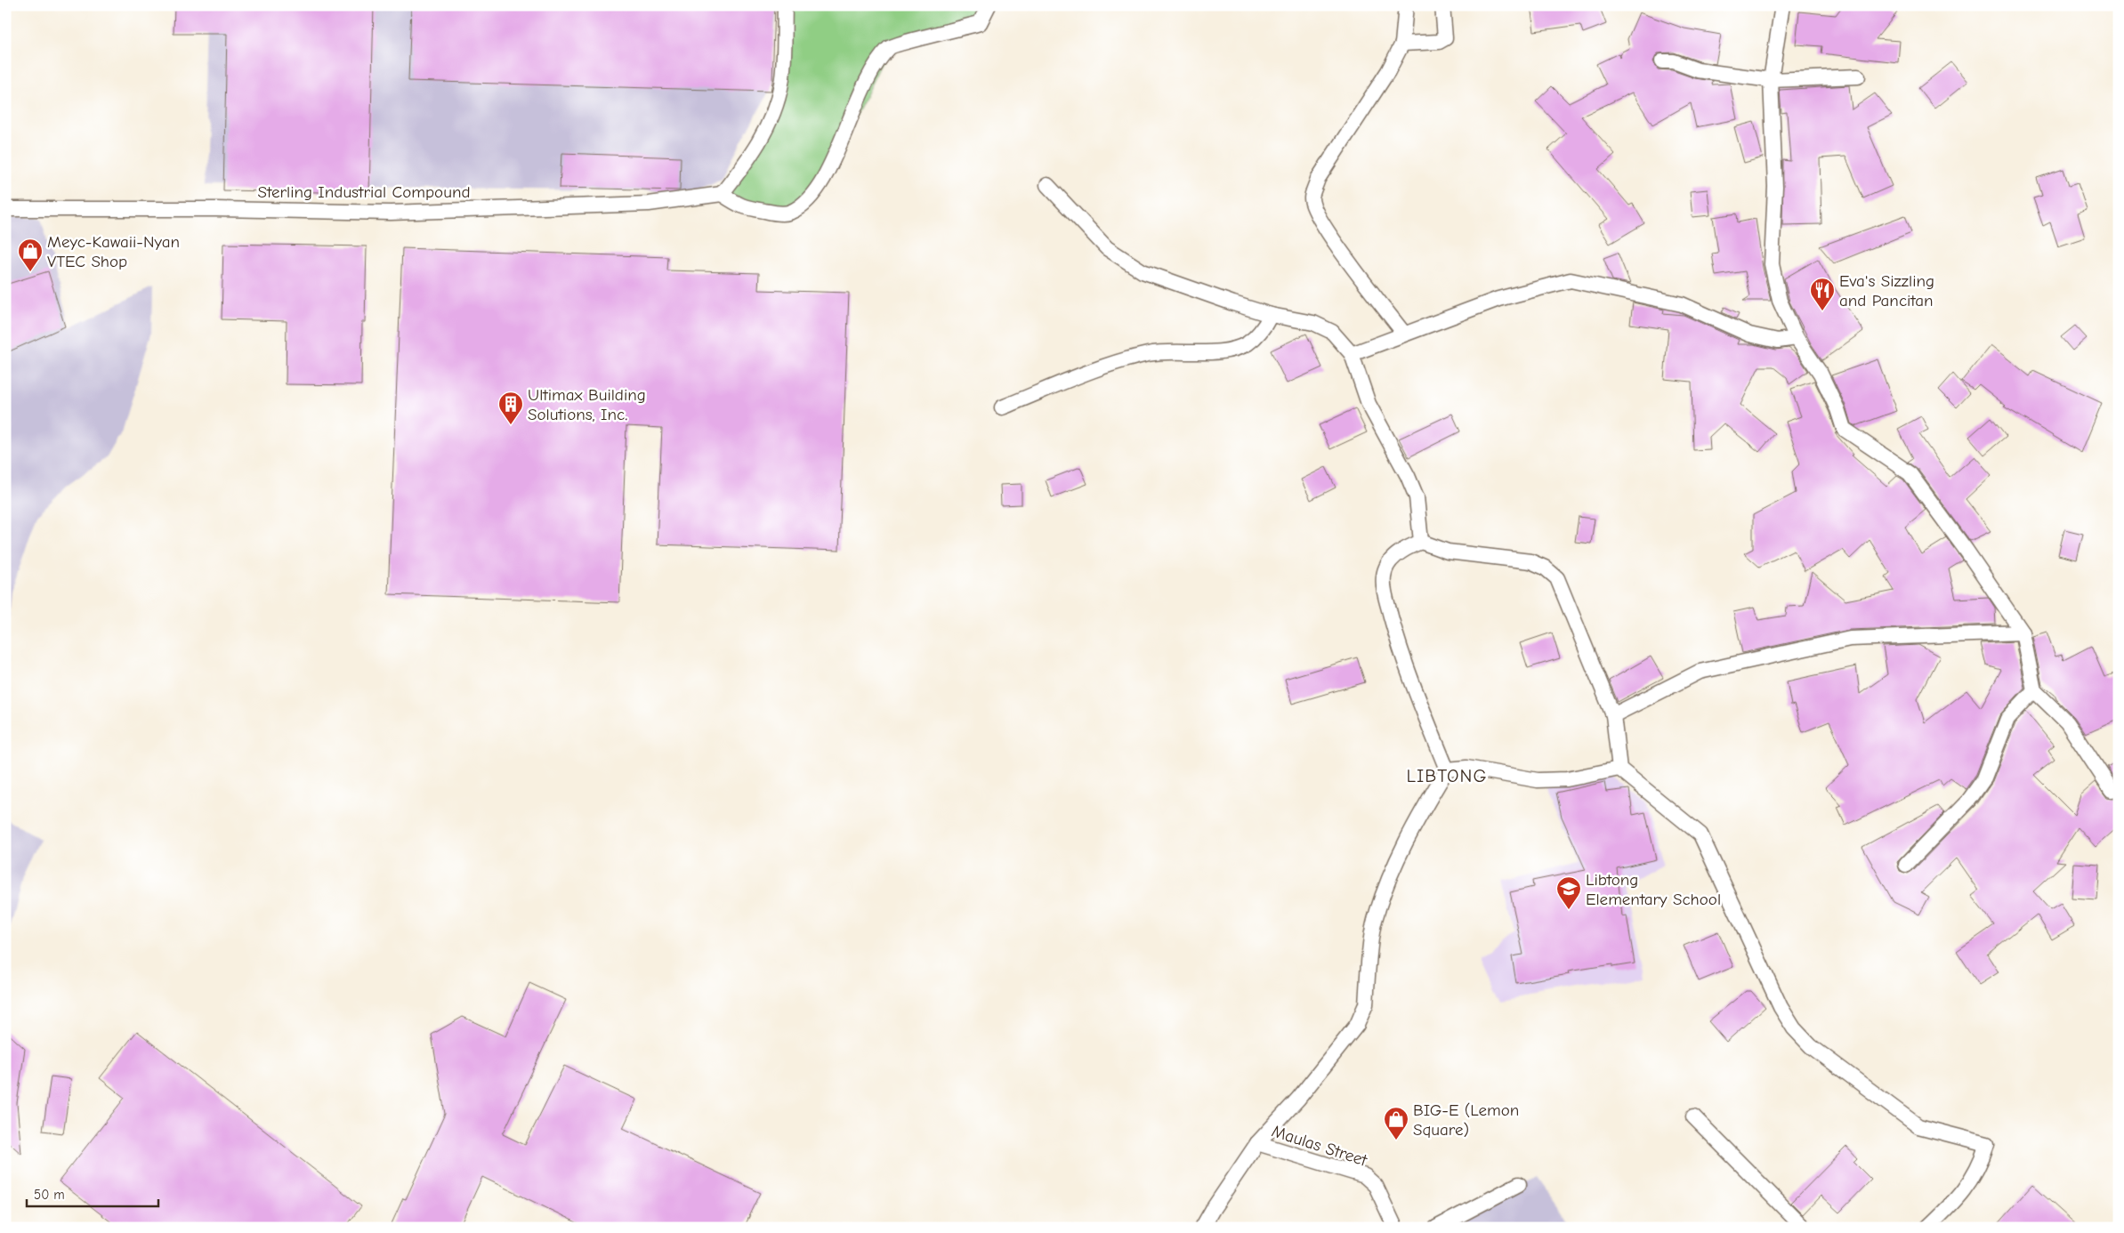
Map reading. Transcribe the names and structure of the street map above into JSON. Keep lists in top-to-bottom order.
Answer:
{
  "streets": {
    "street": ["Sterling Industrial Compound", "Maulas Street"]
  },
  "districts": ["LIBTONG"],
  "places": {
    "shop": ["Meyc-Kawaii-Nyan VTEC Shop", "BIG-E (Lemon Square)"],
    "restaurant": ["Eva's Sizzling and Pancitan"],
    "building": ["Ultimax Building Solutions, Inc."],
    "school or university": ["Libtong Elementary School"]
  },
  "scale_bar": "50 m"
}
